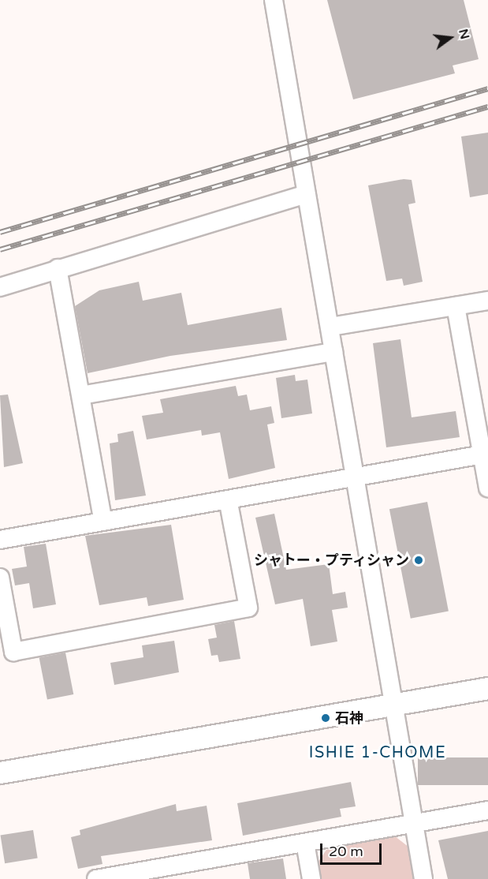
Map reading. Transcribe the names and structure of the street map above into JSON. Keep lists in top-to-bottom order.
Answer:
{
  "districts": ["ISHIE 1-CHOME"],
  "places": ["シャトー・プティシャン", "石神"],
  "scale_bar": "20 m",
  "north": "right"
}
